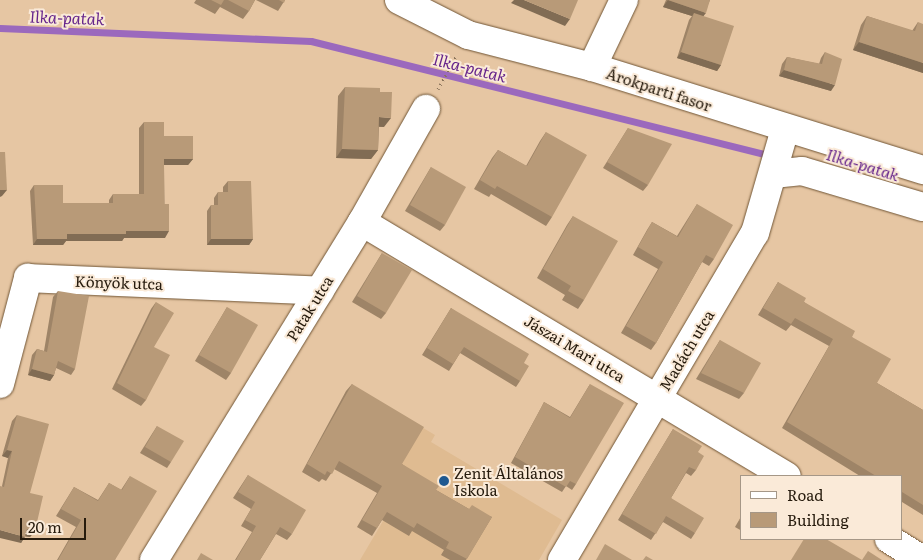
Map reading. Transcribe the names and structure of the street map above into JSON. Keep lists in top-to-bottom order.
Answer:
{
  "streets": {
    "street": [
      "Árokparti fasor",
      "Könyök utca",
      "Patak utca",
      "Jászai Mari utca",
      "Madách utca"
    ]
  },
  "crossings": [
    ["Árokparti fasor", "Madách utca"],
    ["Könyök utca", "Patak utca"],
    ["Patak utca", "Jászai Mari utca"],
    ["Jászai Mari utca", "Madách utca"]
  ],
  "water": ["Ilka-patak"],
  "places": ["Zenit Általános Iskola"],
  "legend": ["Road", "Building"],
  "scale_bar": "20 m"
}
